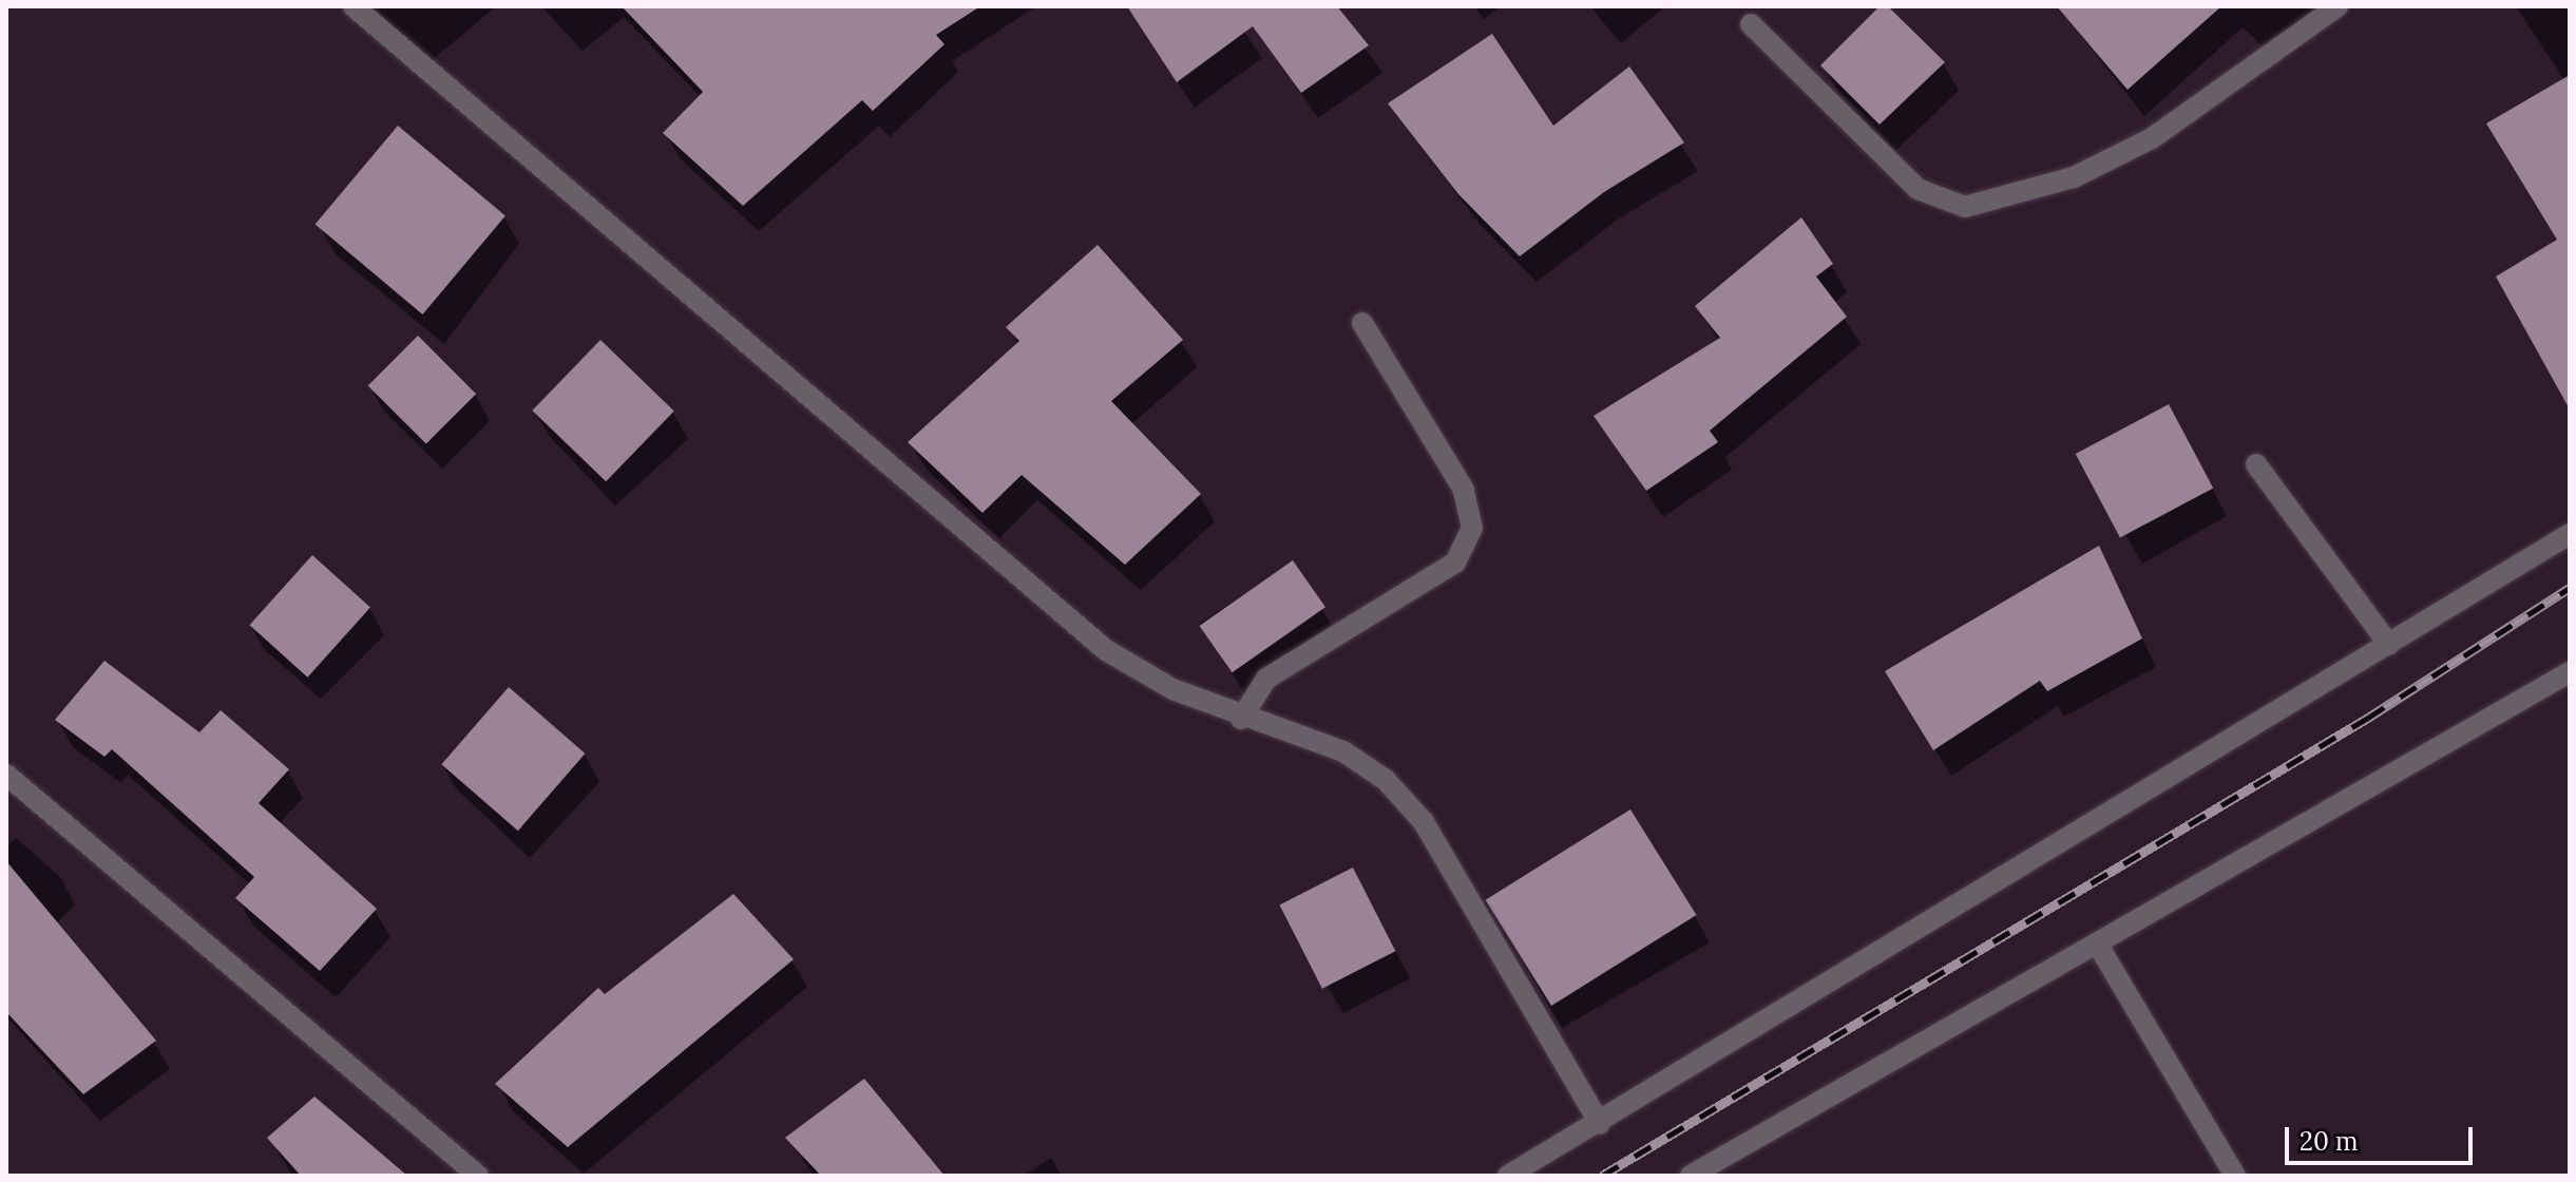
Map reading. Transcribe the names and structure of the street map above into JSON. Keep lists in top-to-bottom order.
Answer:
{
  "scale_bar": "20 m"
}
